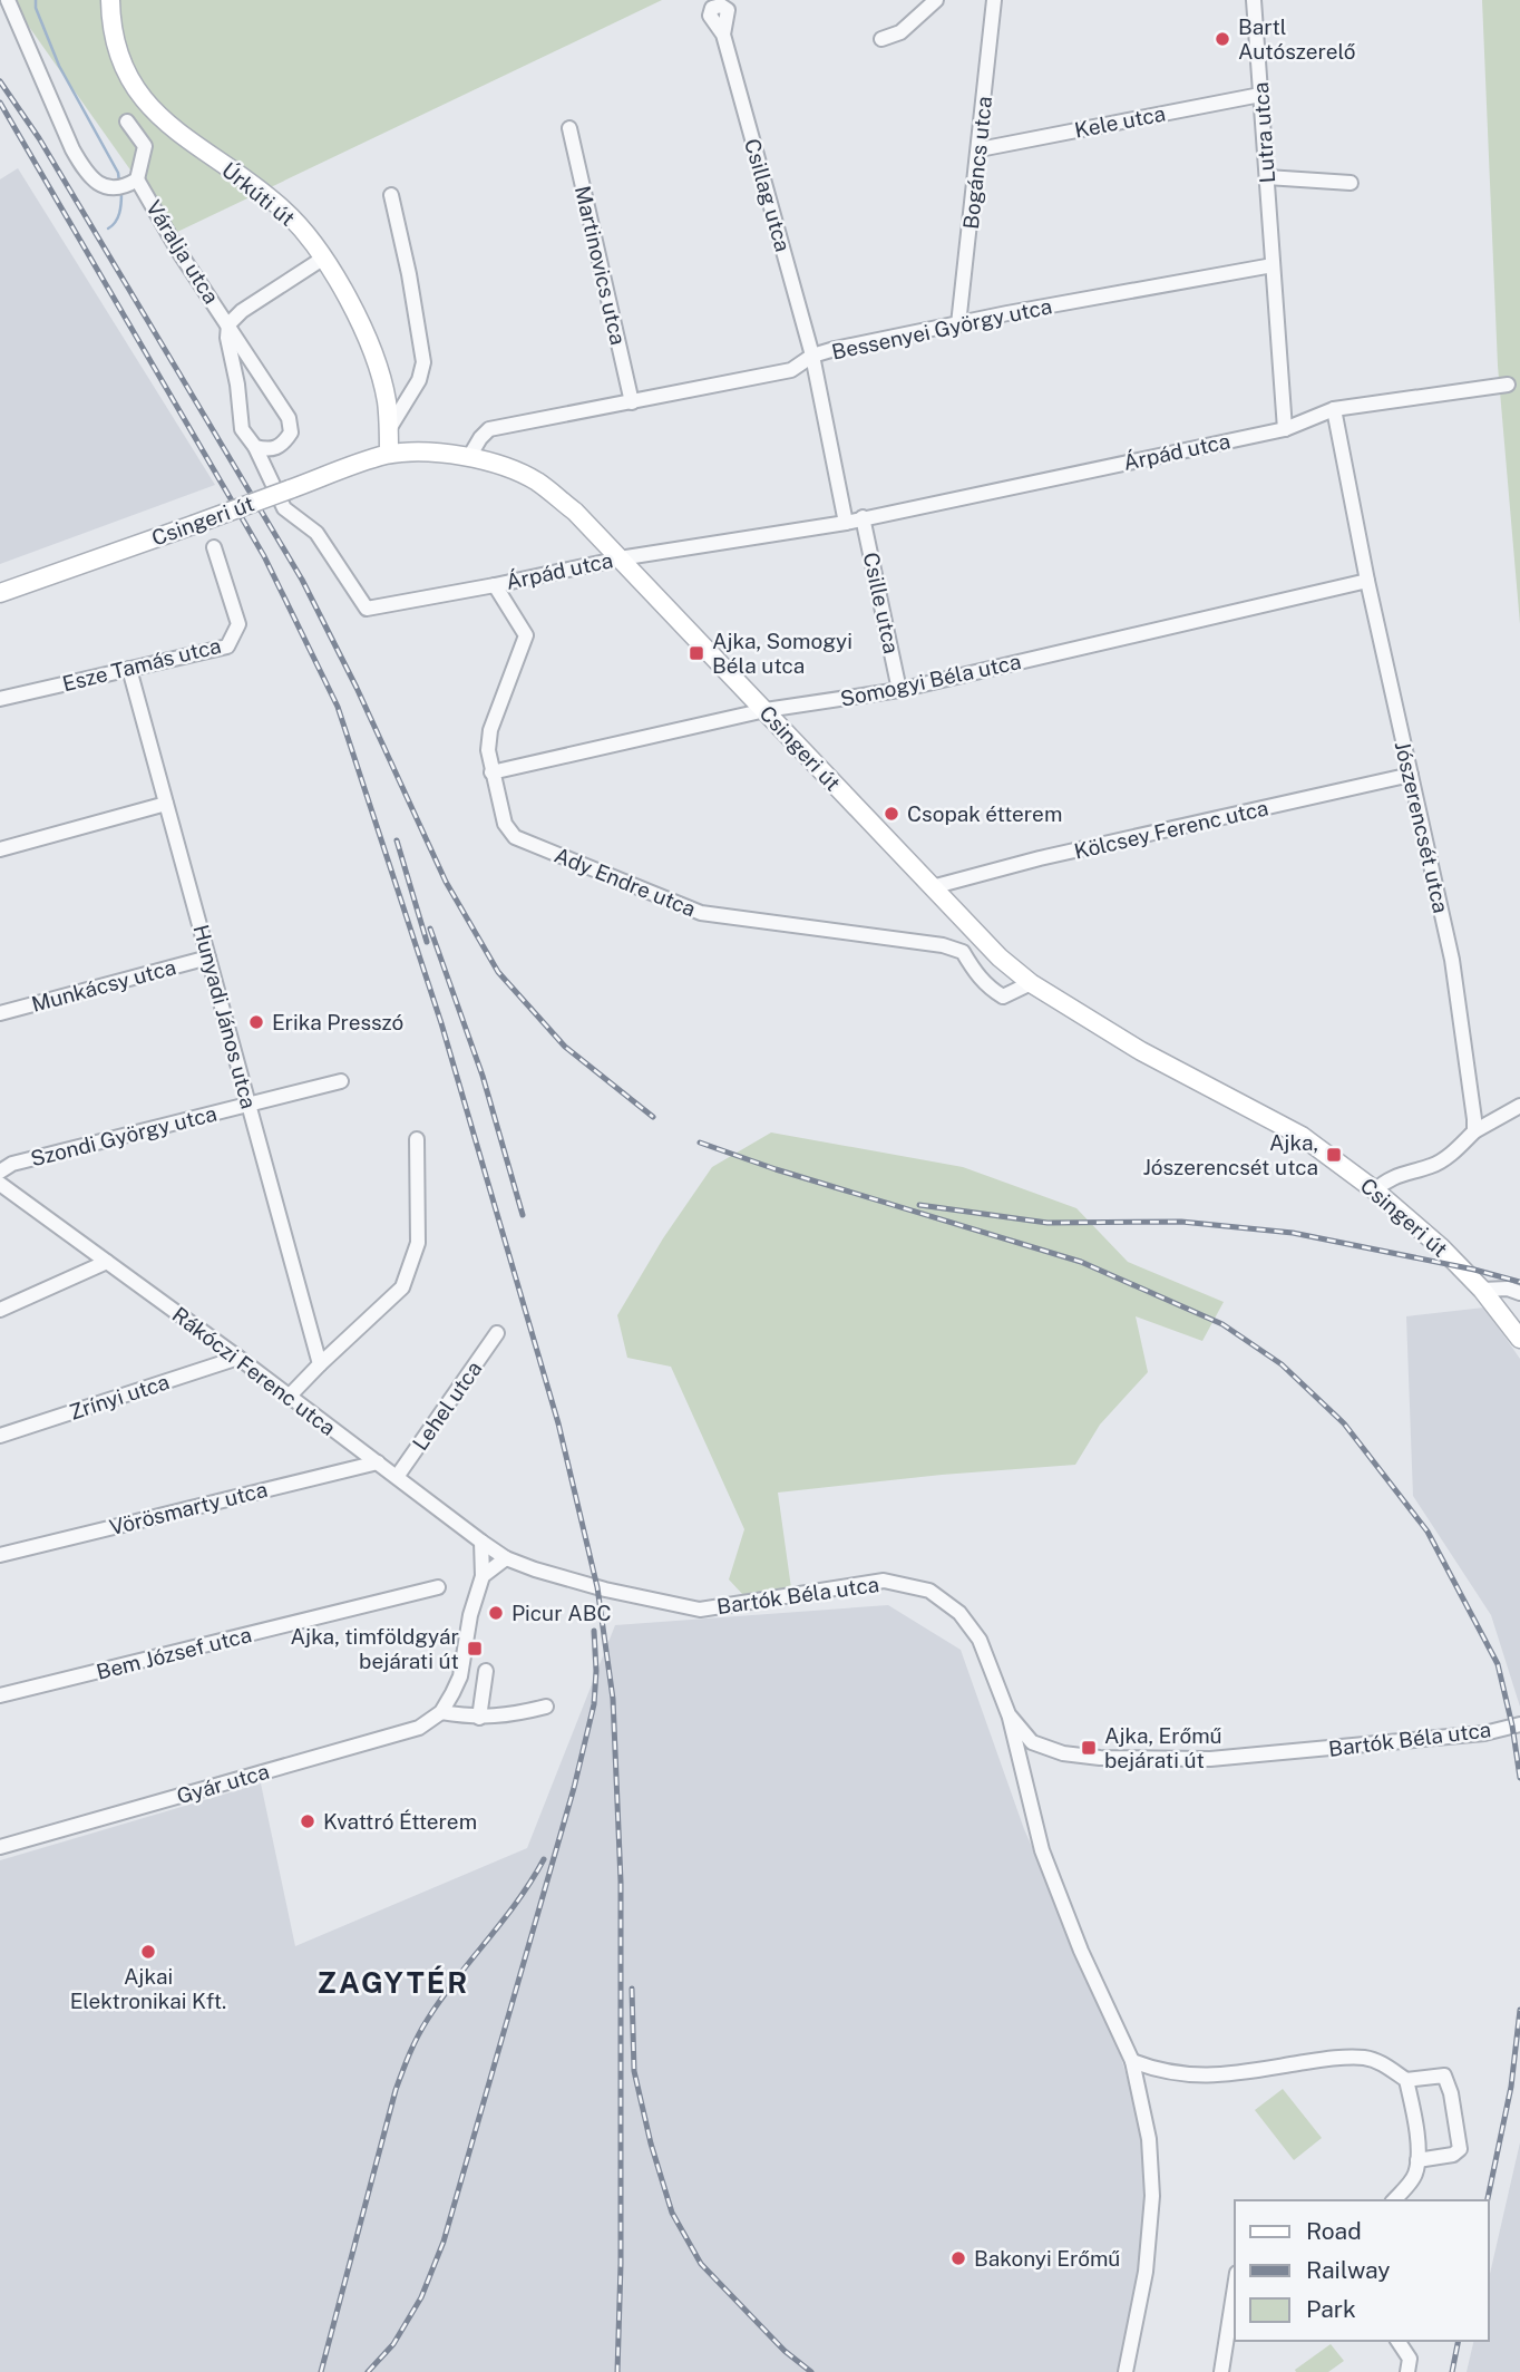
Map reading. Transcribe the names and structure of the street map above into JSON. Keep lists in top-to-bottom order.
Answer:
{
  "streets": {
    "main road": ["Úrkúti út", "Csingeri út"],
    "street": [
      "Kele utca",
      "Lutra utca",
      "Bogáncs utca",
      "Csillag utca",
      "Váralja utca",
      "Martinovics utca",
      "Bessenyei György utca",
      "Árpád utca",
      "Csille utca",
      "Esze Tamás utca",
      "Somogyi Béla utca",
      "Jószerencsét utca",
      "Kölcsey Ferenc utca",
      "Ady Endre utca",
      "Munkácsy utca",
      "Hunyadi János utca",
      "Szondi György utca",
      "Rákóczi Ferenc utca",
      "Zrínyi utca",
      "Lehel utca",
      "Vörösmarty utca",
      "Bartók Béla utca",
      "Bem József utca",
      "Gyár utca"
    ]
  },
  "crossings": [
    ["Kele utca", "Lutra utca"],
    ["Kele utca", "Bogáncs utca"],
    ["Lutra utca", "Bessenyei György utca"],
    ["Bogáncs utca", "Bessenyei György utca"],
    ["Úrkúti út", "Váralja utca"],
    ["Úrkúti út", "Csingeri út"],
    ["Csillag utca", "Bessenyei György utca"],
    ["Váralja utca", "Árpád utca"],
    ["Martinovics utca", "Bessenyei György utca"],
    ["Bessenyei György utca", "Csingeri út"],
    ["Árpád utca", "Csingeri út"],
    ["Árpád utca", "Csille utca"],
    ["Árpád utca", "Jószerencsét utca"],
    ["Árpád utca", "Ady Endre utca"],
    ["Csingeri út", "Somogyi Béla utca"],
    ["Csingeri út", "Kölcsey Ferenc utca"],
    ["Csingeri út", "Ady Endre utca"],
    ["Csille utca", "Somogyi Béla utca"],
    ["Esze Tamás utca", "Hunyadi János utca"],
    ["Somogyi Béla utca", "Jószerencsét utca"],
    ["Somogyi Béla utca", "Ady Endre utca"],
    ["Jószerencsét utca", "Kölcsey Ferenc utca"],
    ["Munkácsy utca", "Hunyadi János utca"],
    ["Hunyadi János utca", "Szondi György utca"],
    ["Rákóczi Ferenc utca", "Zrínyi utca"],
    ["Rákóczi Ferenc utca", "Lehel utca"],
    ["Rákóczi Ferenc utca", "Vörösmarty utca"],
    ["Rákóczi Ferenc utca", "Bartók Béla utca"]
  ],
  "districts": ["ZAGYTÉR"],
  "places": {
    "other": [
      "Bartl Autószerelő",
      "Csopak étterem",
      "Erika Presszó",
      "Picur ABC",
      "Kvattró Étterem",
      "Ajkai Elektronikai Kft.",
      "Bakonyi Erőmű"
    ],
    "transit": [
      "Ajka, Somogyi Béla utca",
      "Ajka, Jószerencsét utca",
      "Ajka, timföldgyár bejárati út",
      "Ajka, Erőmű bejárati út"
    ]
  },
  "legend": ["Road", "Railway", "Park"]
}
